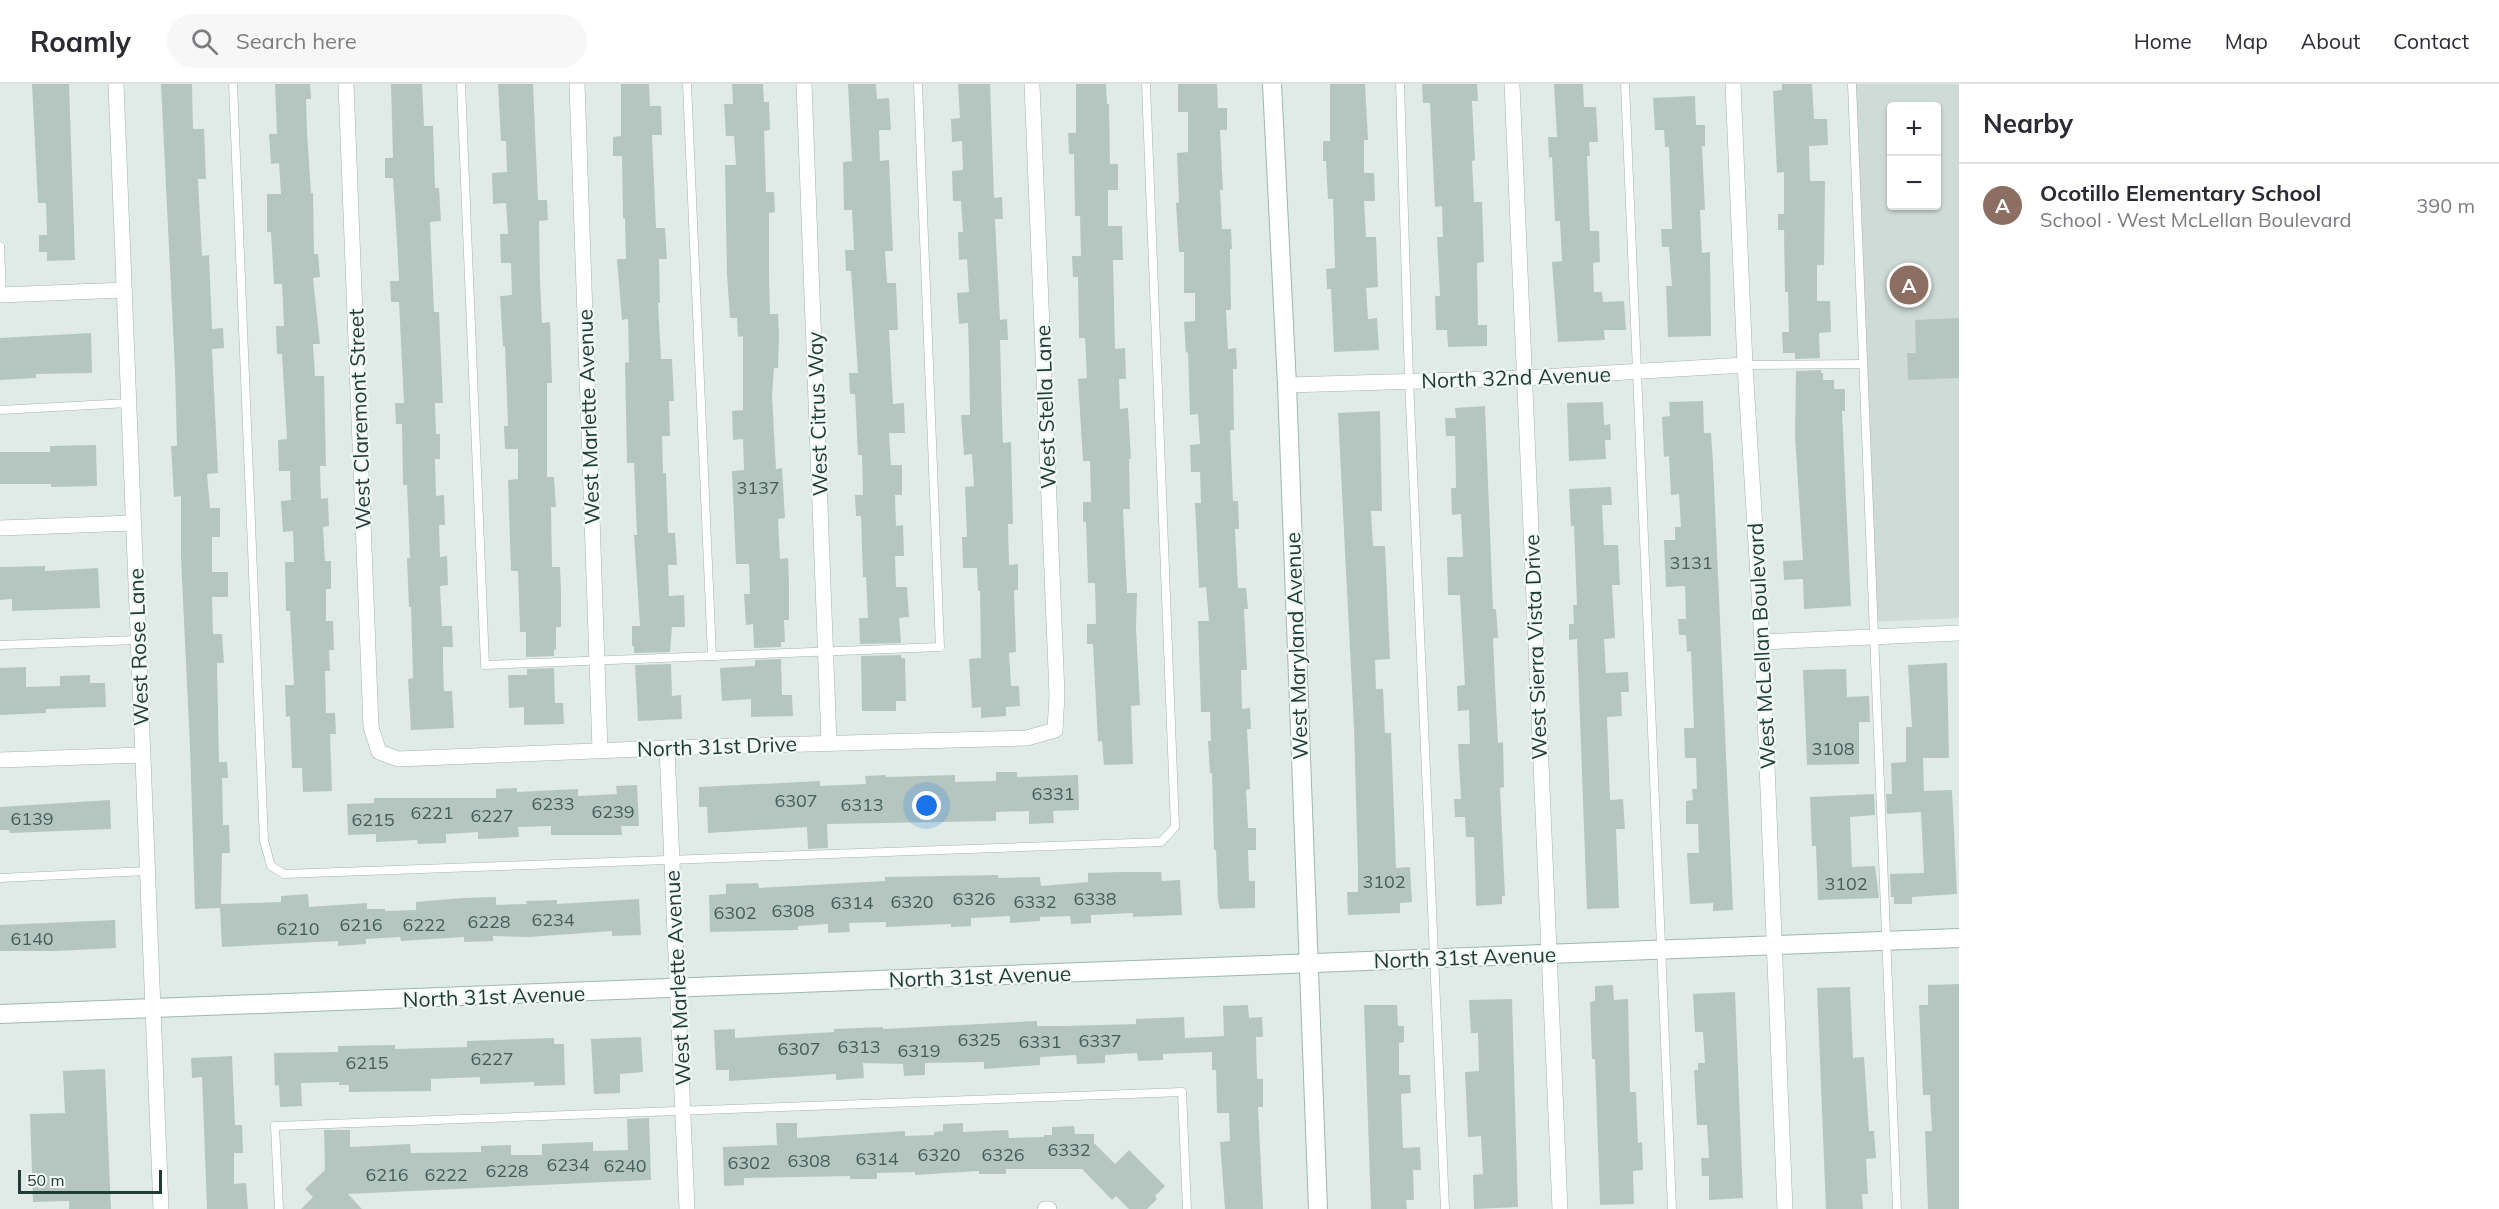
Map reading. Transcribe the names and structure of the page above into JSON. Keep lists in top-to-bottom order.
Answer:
{
  "streets": {
    "street": [
      "North 32nd Avenue",
      "West Stella Lane",
      "West Citrus Way",
      "West Marlette Avenue",
      "West Claremont Street",
      "West Maryland Avenue",
      "West McLellan Boulevard",
      "West Rose Lane",
      "West Sierra Vista Drive",
      "North 31st Drive",
      "North 31st Avenue"
    ]
  },
  "crossings": [
    ["North 32nd Avenue", "West Maryland Avenue"],
    ["North 32nd Avenue", "West McLellan Boulevard"],
    ["North 32nd Avenue", "West Sierra Vista Drive"],
    ["West Stella Lane", "North 31st Drive"],
    ["West Citrus Way", "North 31st Drive"],
    ["West Marlette Avenue", "North 31st Drive"],
    ["West Marlette Avenue", "North 31st Avenue"],
    ["West Claremont Street", "North 31st Drive"],
    ["West Maryland Avenue", "North 31st Avenue"],
    ["West McLellan Boulevard", "North 31st Avenue"],
    ["West Rose Lane", "North 31st Avenue"],
    ["West Sierra Vista Drive", "North 31st Avenue"]
  ],
  "house_numbers": [
    "3137",
    "3131",
    "3108",
    "6331",
    "6307",
    "6233",
    "6313",
    "6239",
    "6221",
    "6227",
    "6139",
    "6215",
    "3102",
    "3102",
    "6326",
    "6338",
    "6320",
    "6332",
    "6314",
    "6308",
    "6302",
    "6234",
    "6228",
    "6216",
    "6222",
    "6210",
    "6140",
    "6325",
    "6337",
    "6331",
    "6313",
    "6307",
    "6319",
    "6227",
    "6215",
    "6332",
    "6320",
    "6326",
    "6314",
    "6308",
    "6302",
    "6234",
    "6240",
    "6228",
    "6216",
    "6222"
  ],
  "scale_bar": "50 m",
  "page": {
    "header": "Roamly",
    "search": "Search here",
    "nav": [
      "Home",
      "Map",
      "About",
      "Contact"
    ],
    "heading": "Nearby",
    "map_buttons": ["+", "−"],
    "list": [
      {
        "mark": "A",
        "name": "Ocotillo Elementary School",
        "note": "School · West McLellan Boulevard",
        "value": "390 m"
      }
    ],
    "pins": "A",
    "scale": "50 m"
  }
}
